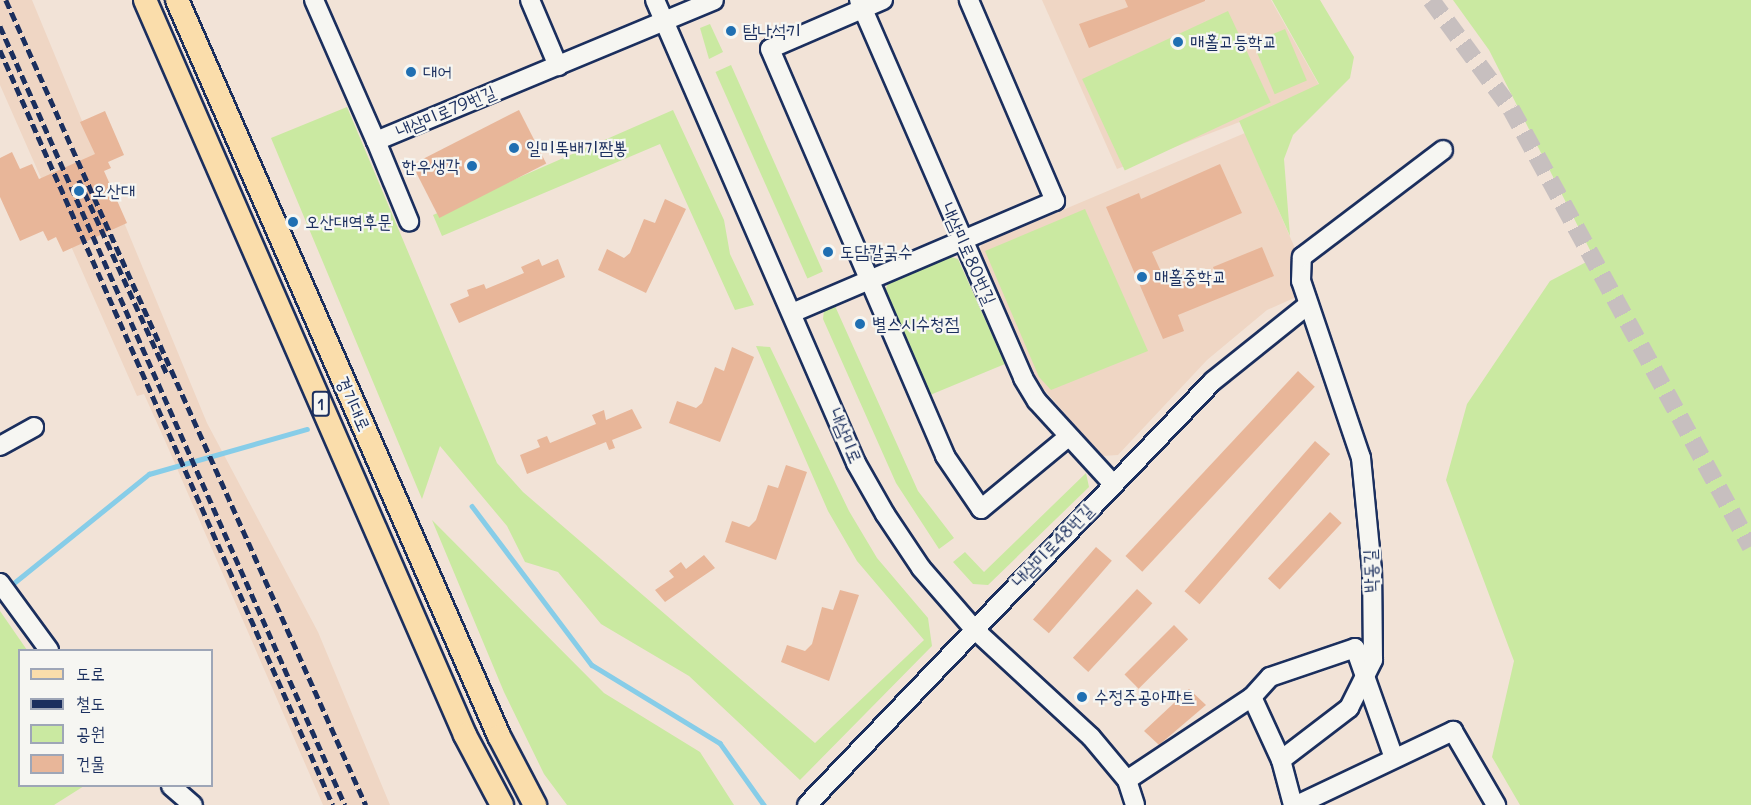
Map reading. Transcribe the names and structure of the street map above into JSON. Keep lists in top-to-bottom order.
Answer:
{
  "streets": {
    "main road": ["1", "경기대로"],
    "street": [
      "내삼미로79번길",
      "내삼미로80번길",
      "내삼미로",
      "내삼미로48번길",
      "박동길"
    ]
  },
  "crossings": [
    ["내삼미로79번길", "내삼미로"],
    ["내삼미로80번길", "내삼미로48번길"],
    ["내삼미로", "내삼미로48번길"],
    ["내삼미로48번길", "박동길"]
  ],
  "places": [
    "탐나석기",
    "매홀고등학교",
    "대어",
    "일미뚝배기짬뽕",
    "한우생각",
    "오산대",
    "오산대역후문",
    "도담칼국수",
    "매홀중학교",
    "별스시수청점",
    "수정주공아파트"
  ],
  "legend": [
    "도로",
    "철도",
    "공원",
    "건물"
  ]
}
